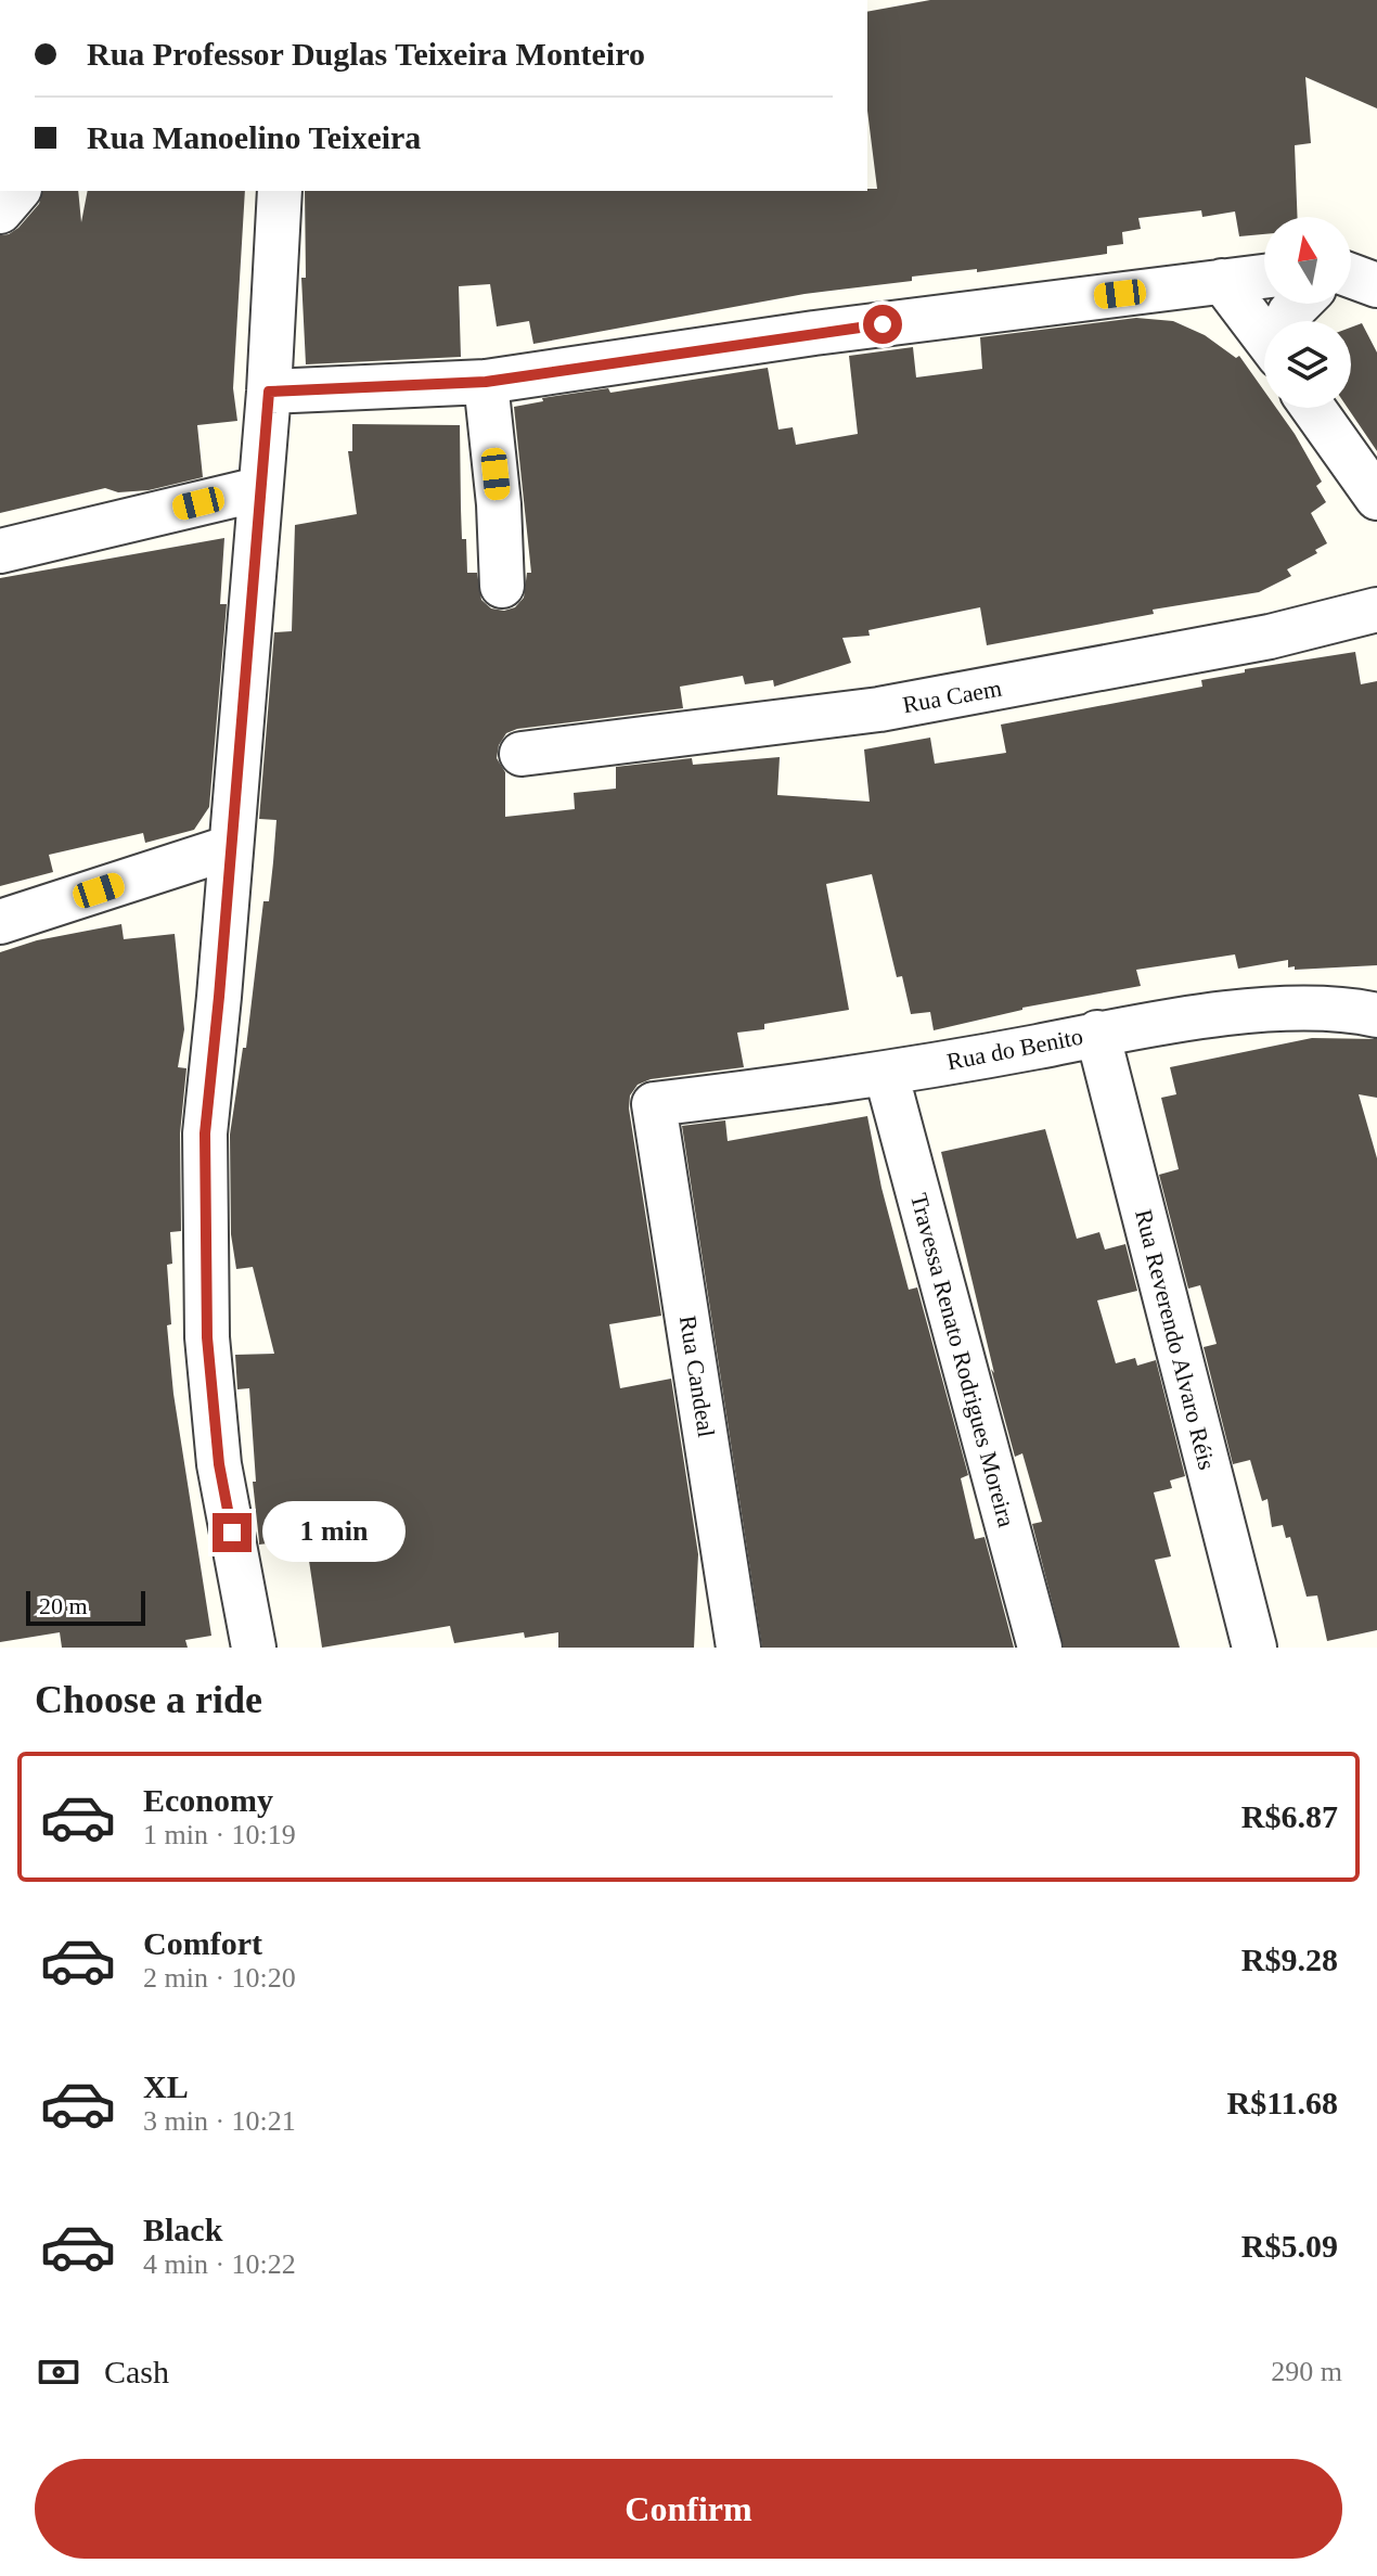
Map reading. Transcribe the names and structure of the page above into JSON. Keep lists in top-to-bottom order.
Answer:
{
  "streets": {
    "street": [
      "Rua Caem",
      "Rua do Benito",
      "Rua Reverendo Alvaro Réis",
      "Travessa Renato Rodrigues Moreira",
      "Rua Candeal"
    ]
  },
  "crossings": [
    ["Rua do Benito", "Rua Reverendo Alvaro Réis"],
    ["Rua do Benito", "Travessa Renato Rodrigues Moreira"],
    ["Rua do Benito", "Rua Candeal"]
  ],
  "scale_bar": "20 m",
  "north": "top",
  "page": {
    "banner": ["Rua Professor Duglas Teixeira Monteiro", "Rua Manoelino Teixeira"],
    "bubble": "1 min",
    "scale": "20 m",
    "heading": "Choose a ride",
    "list": [
      {
        "name": "Economy",
        "note": "1 min · 10:19",
        "value": "R$6.87"
      },
      {
        "name": "Comfort",
        "note": "2 min · 10:20",
        "value": "R$9.28"
      },
      {
        "name": "XL",
        "note": "3 min · 10:21",
        "value": "R$11.68"
      },
      {
        "name": "Black",
        "note": "4 min · 10:22",
        "value": "R$5.09"
      }
    ],
    "pay": ["Cash", "290 m"],
    "buttons": "Confirm"
  }
}
